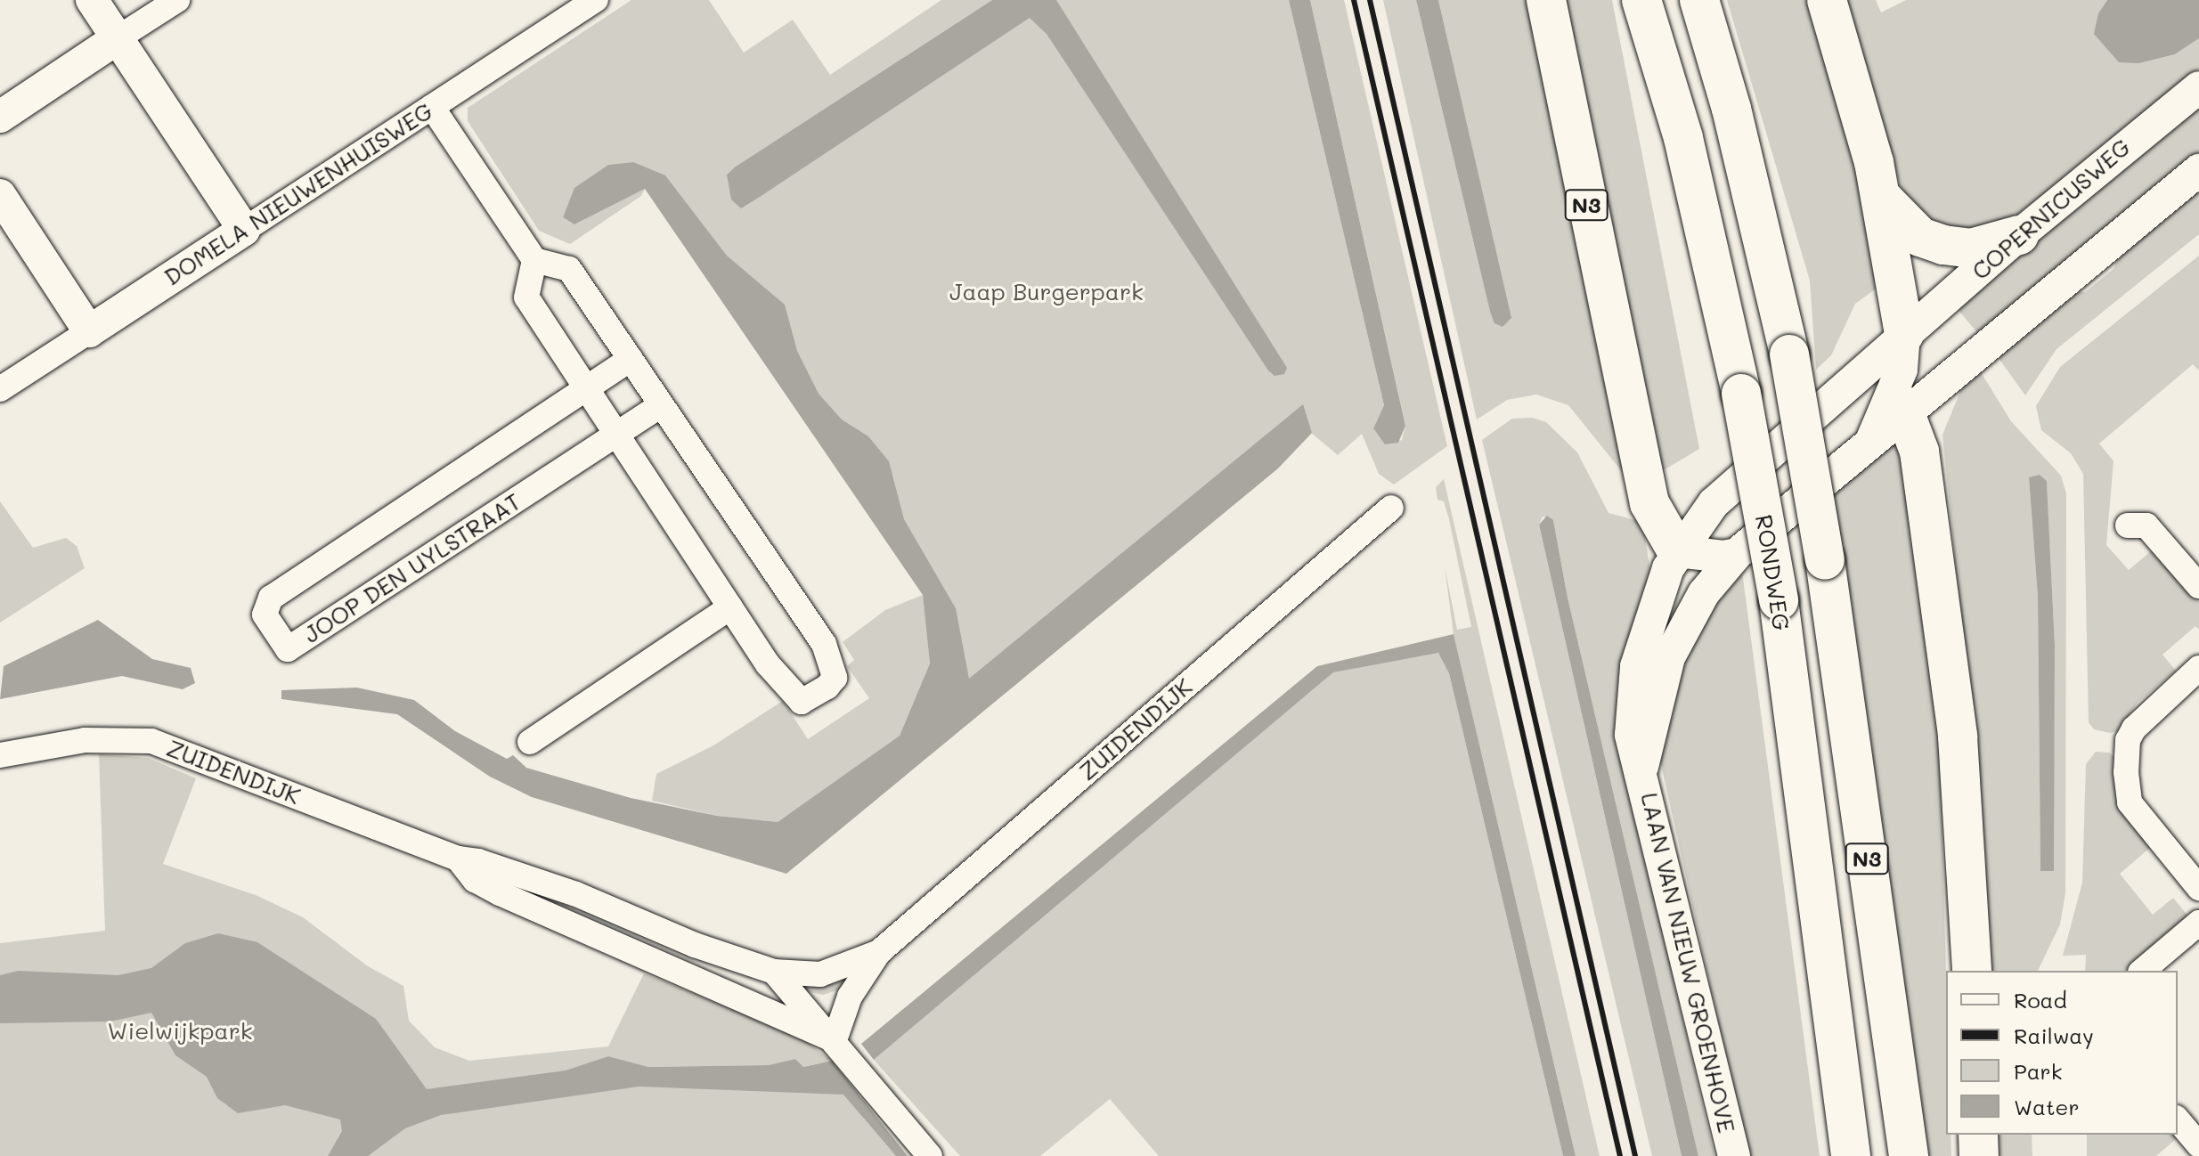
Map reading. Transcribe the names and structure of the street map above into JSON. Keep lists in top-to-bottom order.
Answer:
{
  "streets": {
    "highway": ["N3", "RONDWEG"],
    "street": [
      "DOMELA NIEUWENHUISWEG",
      "COPERNICUSWEG",
      "JOOP DEN UYLSTRAAT",
      "ZUIDENDIJK",
      "LAAN VAN NIEUW GROENHOVE"
    ]
  },
  "crossings": [
    ["N3", "COPERNICUSWEG"],
    ["N3", "LAAN VAN NIEUW GROENHOVE"],
    ["COPERNICUSWEG", "LAAN VAN NIEUW GROENHOVE"]
  ],
  "parks": ["Jaap Burgerpark", "Wielwijkpark"],
  "legend": [
    "Road",
    "Railway",
    "Park",
    "Water"
  ]
}
